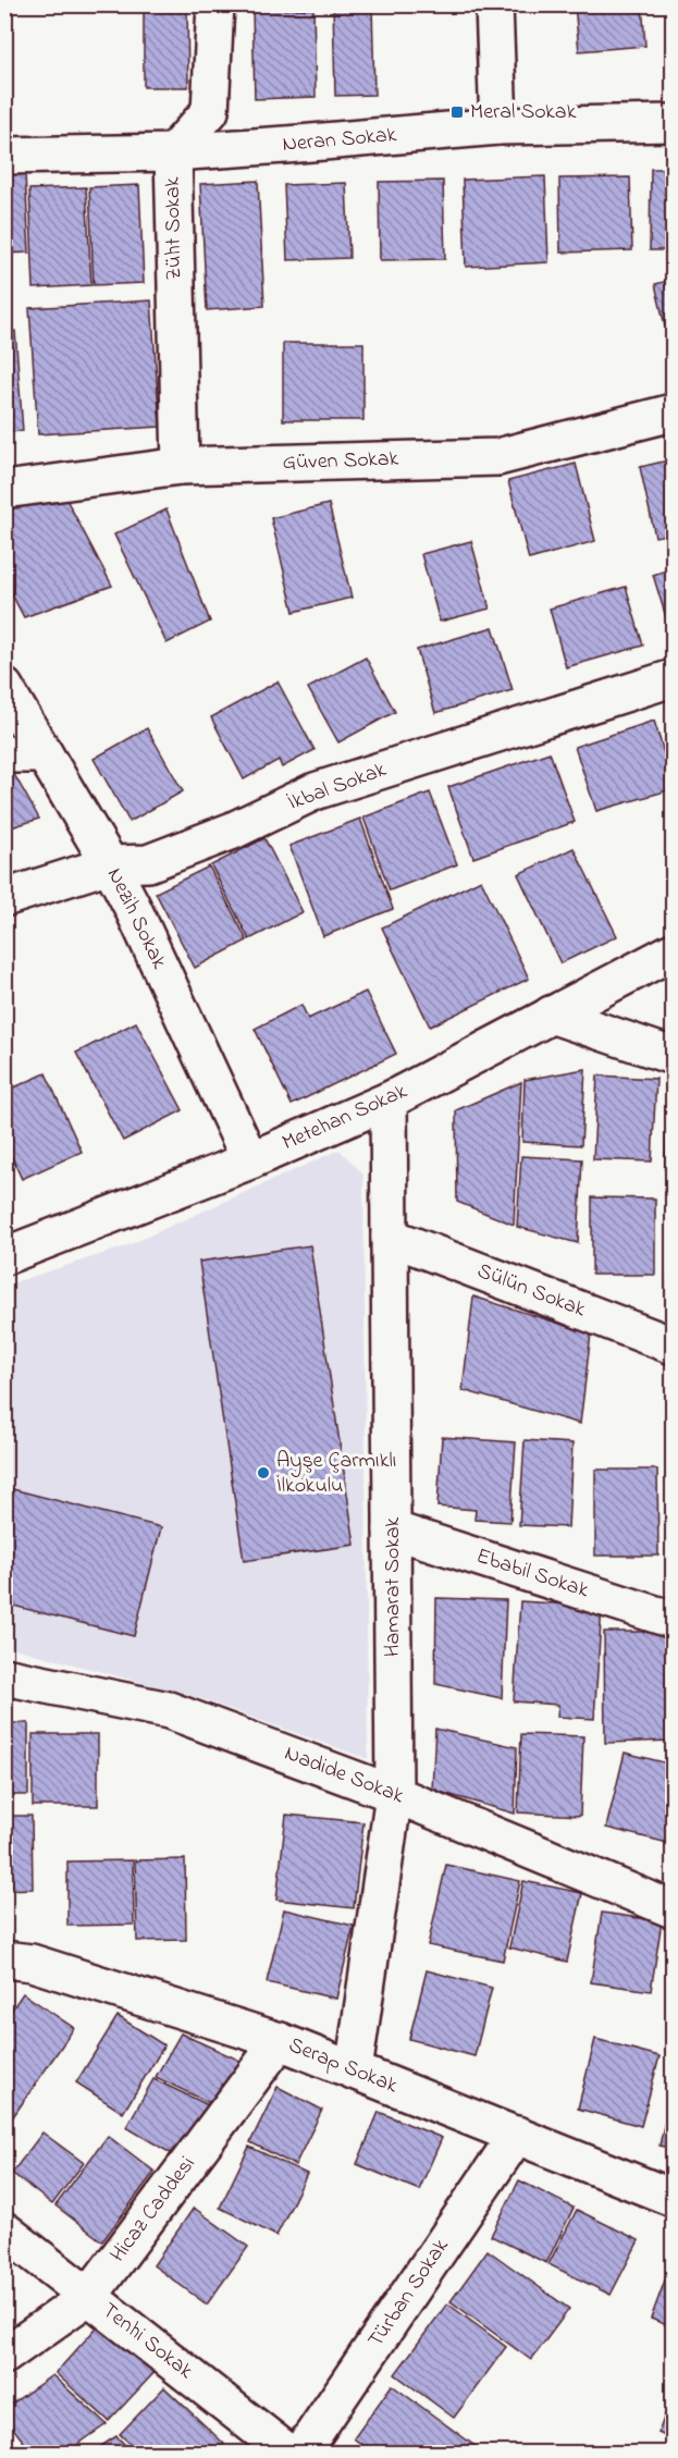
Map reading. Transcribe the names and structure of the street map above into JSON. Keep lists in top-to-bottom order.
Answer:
{
  "streets": {
    "street": [
      "Neran Sokak",
      "Züht Sokak",
      "Güven Sokak",
      "İkbal Sokak",
      "Nezih Sokak",
      "Metehan Sokak",
      "Sülün Sokak",
      "Ebabil Sokak",
      "Hamarat Sokak",
      "Nadide Sokak",
      "Serap Sokak",
      "Hicaz Caddesi",
      "Türban Sokak",
      "Tenhi Sokak"
    ]
  },
  "crossings": [
    ["Neran Sokak", "Züht Sokak"],
    ["Züht Sokak", "Güven Sokak"],
    ["İkbal Sokak", "Nezih Sokak"],
    ["Nezih Sokak", "Metehan Sokak"],
    ["Metehan Sokak", "Hamarat Sokak"],
    ["Sülün Sokak", "Hamarat Sokak"],
    ["Ebabil Sokak", "Hamarat Sokak"],
    ["Hamarat Sokak", "Nadide Sokak"],
    ["Hamarat Sokak", "Serap Sokak"],
    ["Serap Sokak", "Hicaz Caddesi"],
    ["Serap Sokak", "Türban Sokak"],
    ["Hicaz Caddesi", "Tenhi Sokak"]
  ],
  "places": {
    "transit": ["Meral Sokak"],
    "other": ["Ayşe Çarmıklı İlkokulu"]
  }
}
